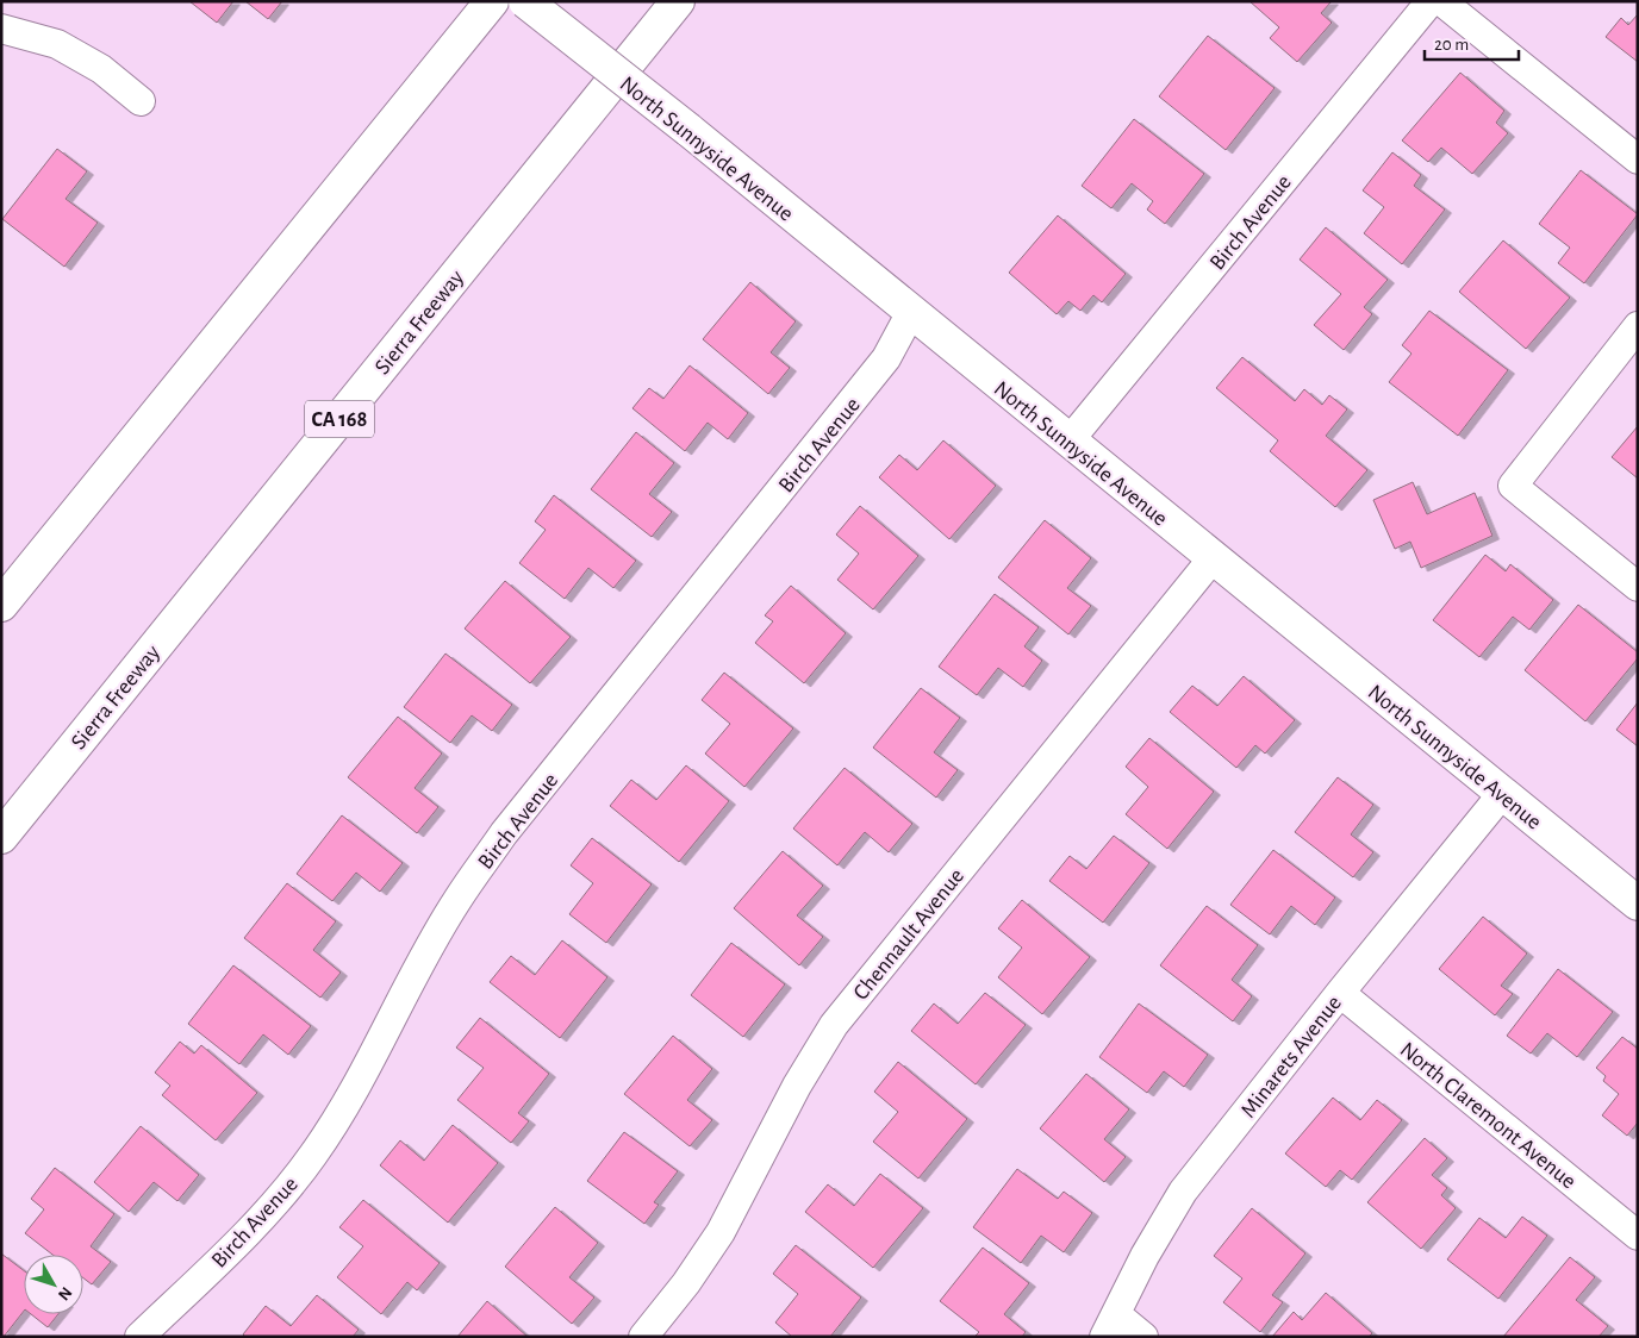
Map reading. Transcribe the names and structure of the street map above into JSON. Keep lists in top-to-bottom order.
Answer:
{
  "streets": {
    "main road": ["North Sunnyside Avenue", "Sierra Freeway", "CA 168"],
    "street": [
      "Birch Avenue",
      "Chennault Avenue",
      "Minarets Avenue",
      "North Claremont Avenue"
    ]
  },
  "crossings": [
    ["North Sunnyside Avenue", "Birch Avenue"],
    ["North Sunnyside Avenue", "Chennault Avenue"],
    ["North Sunnyside Avenue", "Minarets Avenue"],
    ["Minarets Avenue", "North Claremont Avenue"]
  ],
  "scale_bar": "20 m",
  "north": "bottom right"
}
